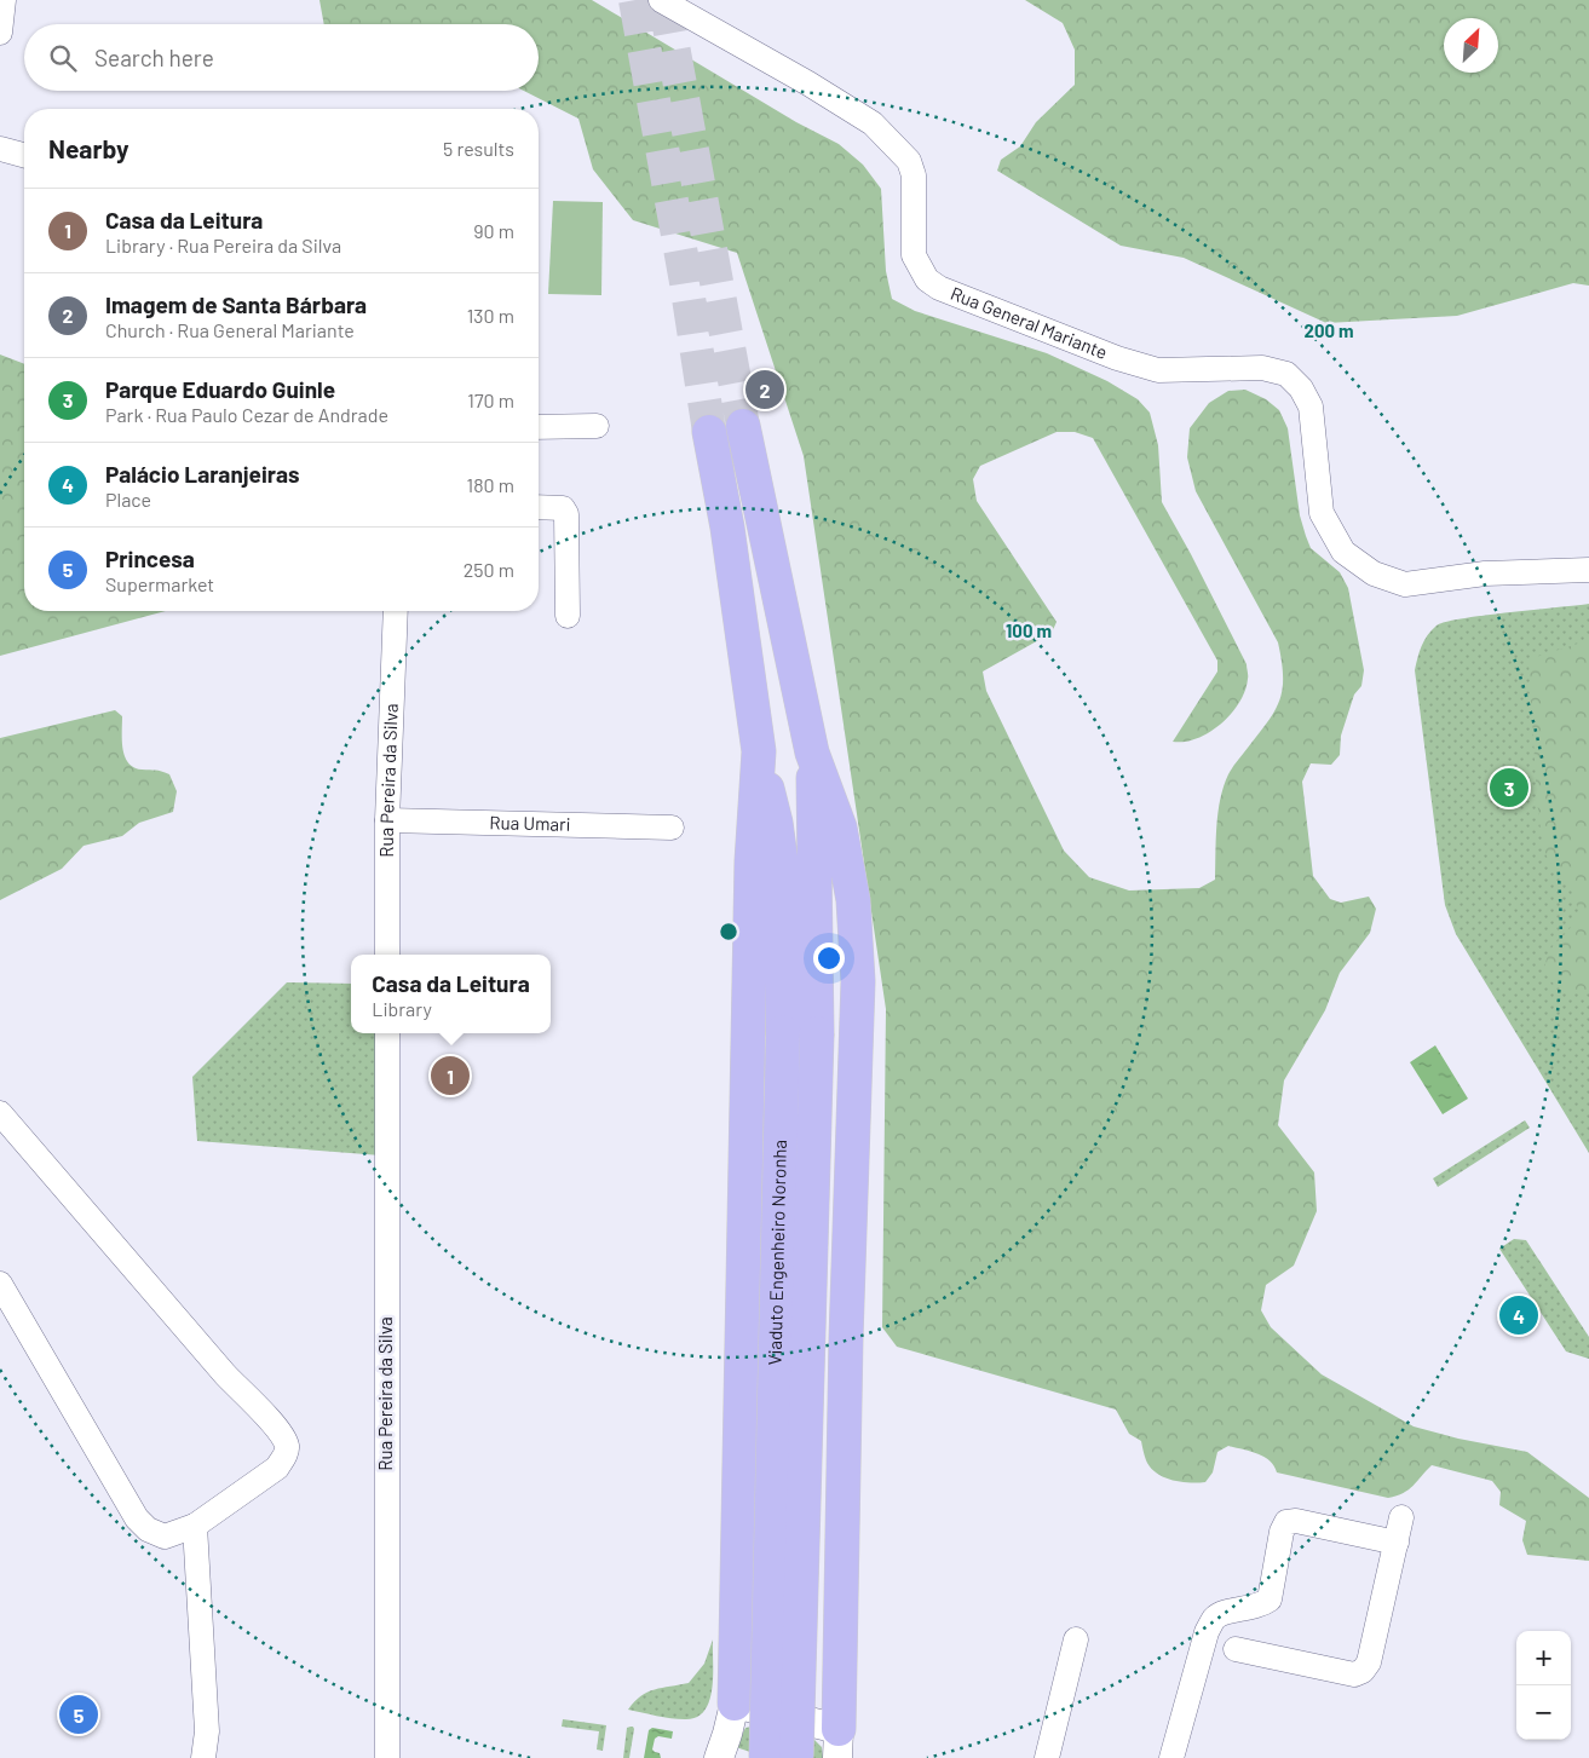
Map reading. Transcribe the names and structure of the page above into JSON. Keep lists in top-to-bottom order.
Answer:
{
  "streets": {
    "main road": ["Viaduto Engenheiro Noronha"],
    "street": ["Rua General Mariante", "Rua Pereira da Silva", "Rua Umari"]
  },
  "crossings": [
    ["Rua Pereira da Silva", "Rua Umari"]
  ],
  "north": "top right",
  "page": {
    "search": "Search here",
    "heading": ["Nearby", "5 results"],
    "list": [
      {
        "mark": "1",
        "name": "Casa da Leitura",
        "note": "Library · Rua Pereira da Silva",
        "value": "90 m"
      },
      {
        "mark": "2",
        "name": "Imagem de Santa Bárbara",
        "note": "Church · Rua General Mariante",
        "value": "130 m"
      },
      {
        "mark": "3",
        "name": "Parque Eduardo Guinle",
        "note": "Park · Rua Paulo Cezar de Andrade",
        "value": "170 m"
      },
      {
        "mark": "4",
        "name": "Palácio Laranjeiras",
        "note": "Place",
        "value": "180 m"
      },
      {
        "mark": "5",
        "name": "Princesa",
        "note": "Supermarket",
        "value": "250 m"
      }
    ],
    "pins": [
      "2",
      "3",
      "1",
      "4",
      "5"
    ],
    "popup": ["Casa da Leitura", "Library"],
    "map_buttons": ["+", "−"]
  },
  "rings": ["200 m", "100 m"]
}
